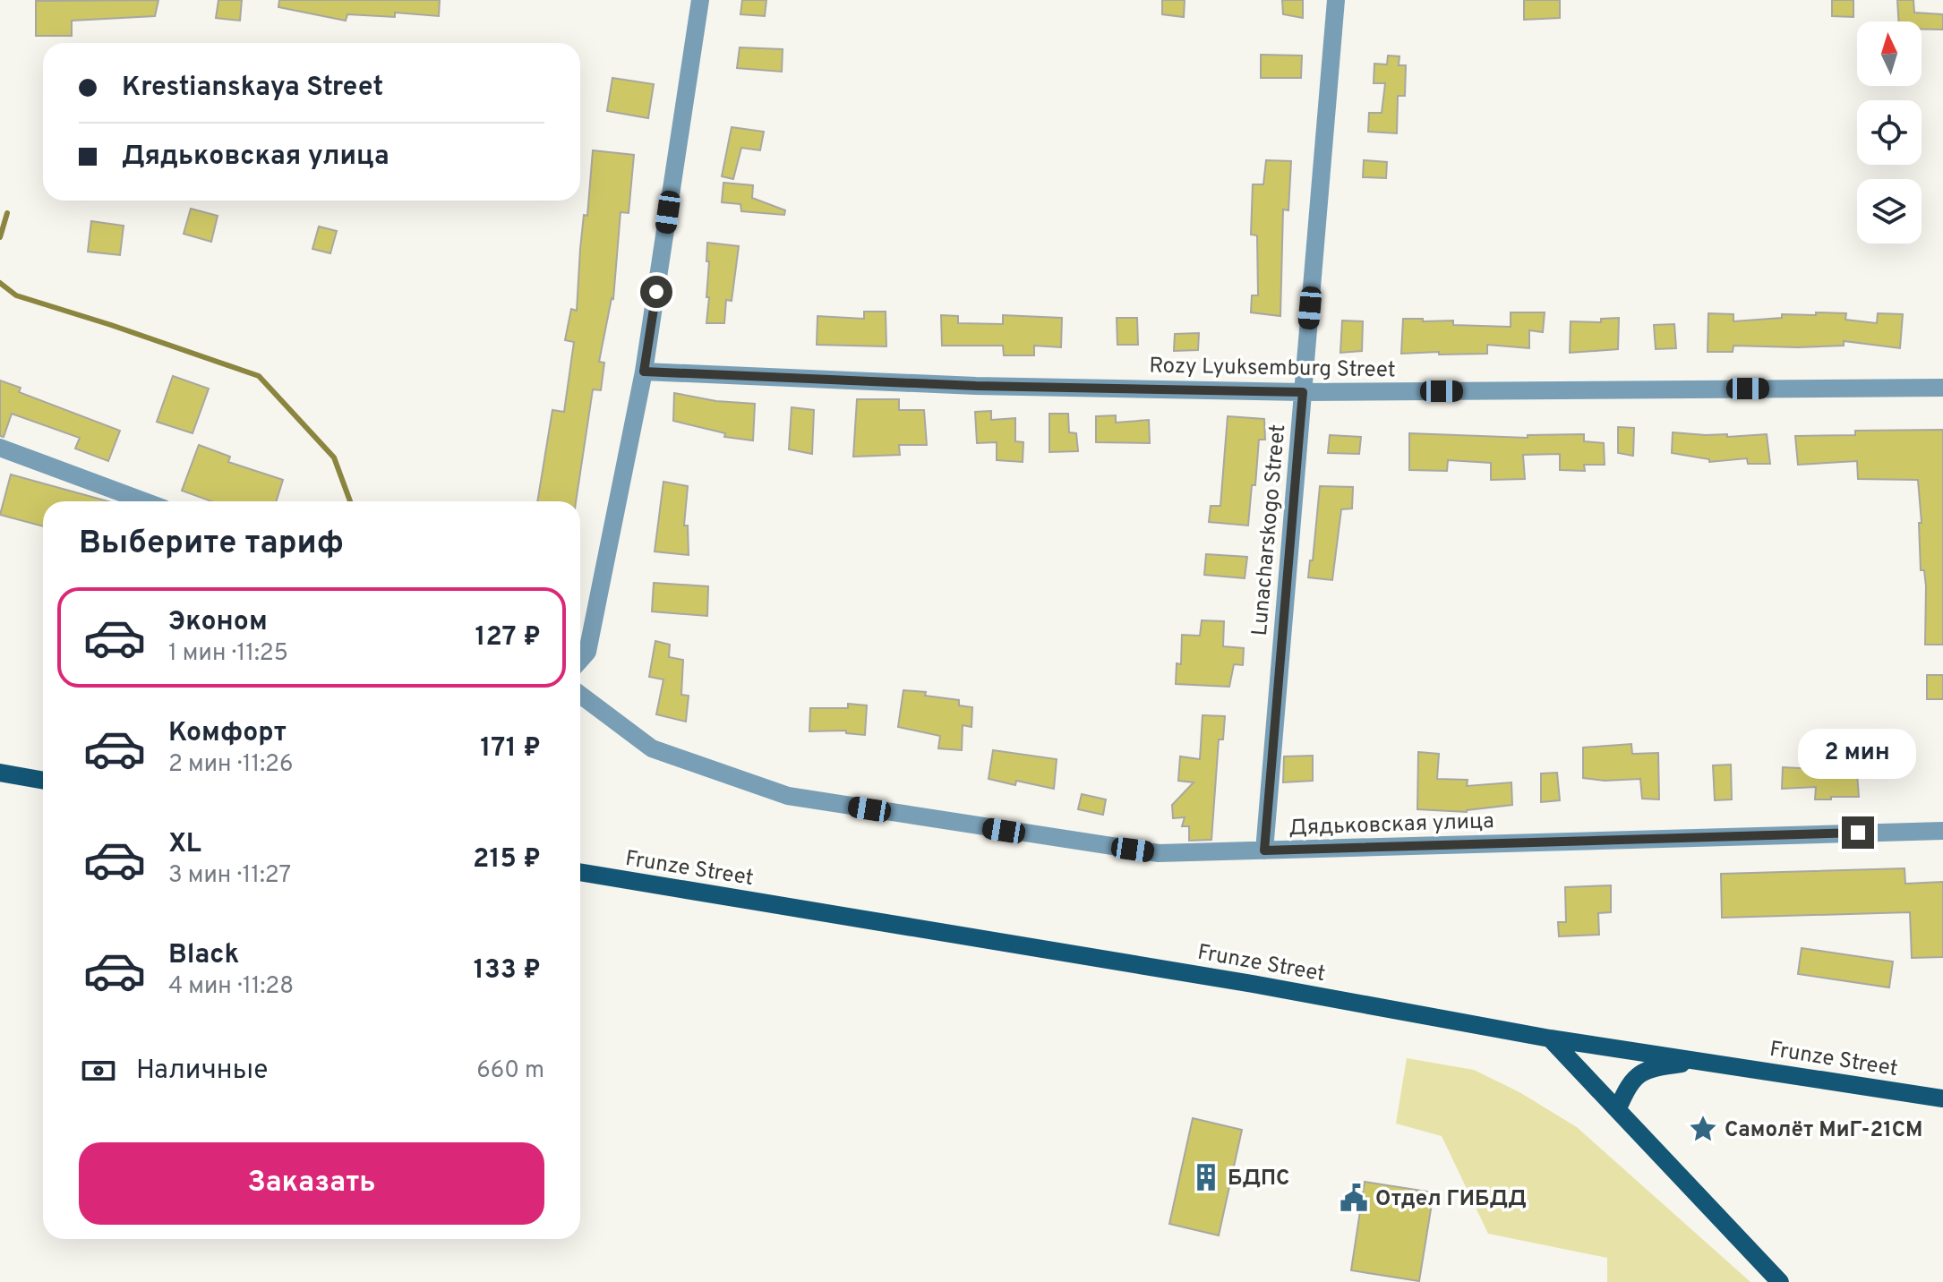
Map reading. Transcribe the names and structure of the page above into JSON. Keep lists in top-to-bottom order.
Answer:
{
  "streets": {
    "main road": ["Frunze Street"],
    "street": ["Rozy Lyuksemburg Street", "Lunacharskogo Street", "Дядьковская улица"]
  },
  "crossings": [
    ["Rozy Lyuksemburg Street", "Lunacharskogo Street"],
    ["Lunacharskogo Street", "Дядьковская улица"]
  ],
  "places": {
    "place": ["Самолёт МиГ-21СМ"],
    "building": ["БДПС"],
    "public building": ["Отдел ГИБДД"]
  },
  "north": "top",
  "page": {
    "banner": ["Krestianskaya Street", "Дядьковская улица"],
    "heading": "Выберите тариф",
    "list": [
      {
        "name": "Эконом",
        "note": "1 мин · 11:25",
        "value": "127 ₽"
      },
      {
        "name": "Комфорт",
        "note": "2 мин · 11:26",
        "value": "171 ₽"
      },
      {
        "name": "XL",
        "note": "3 мин · 11:27",
        "value": "215 ₽"
      },
      {
        "name": "Black",
        "note": "4 мин · 11:28",
        "value": "133 ₽"
      }
    ],
    "bubble": "2 мин",
    "pay": ["Наличные", "660 m"],
    "buttons": "Заказать"
  }
}
